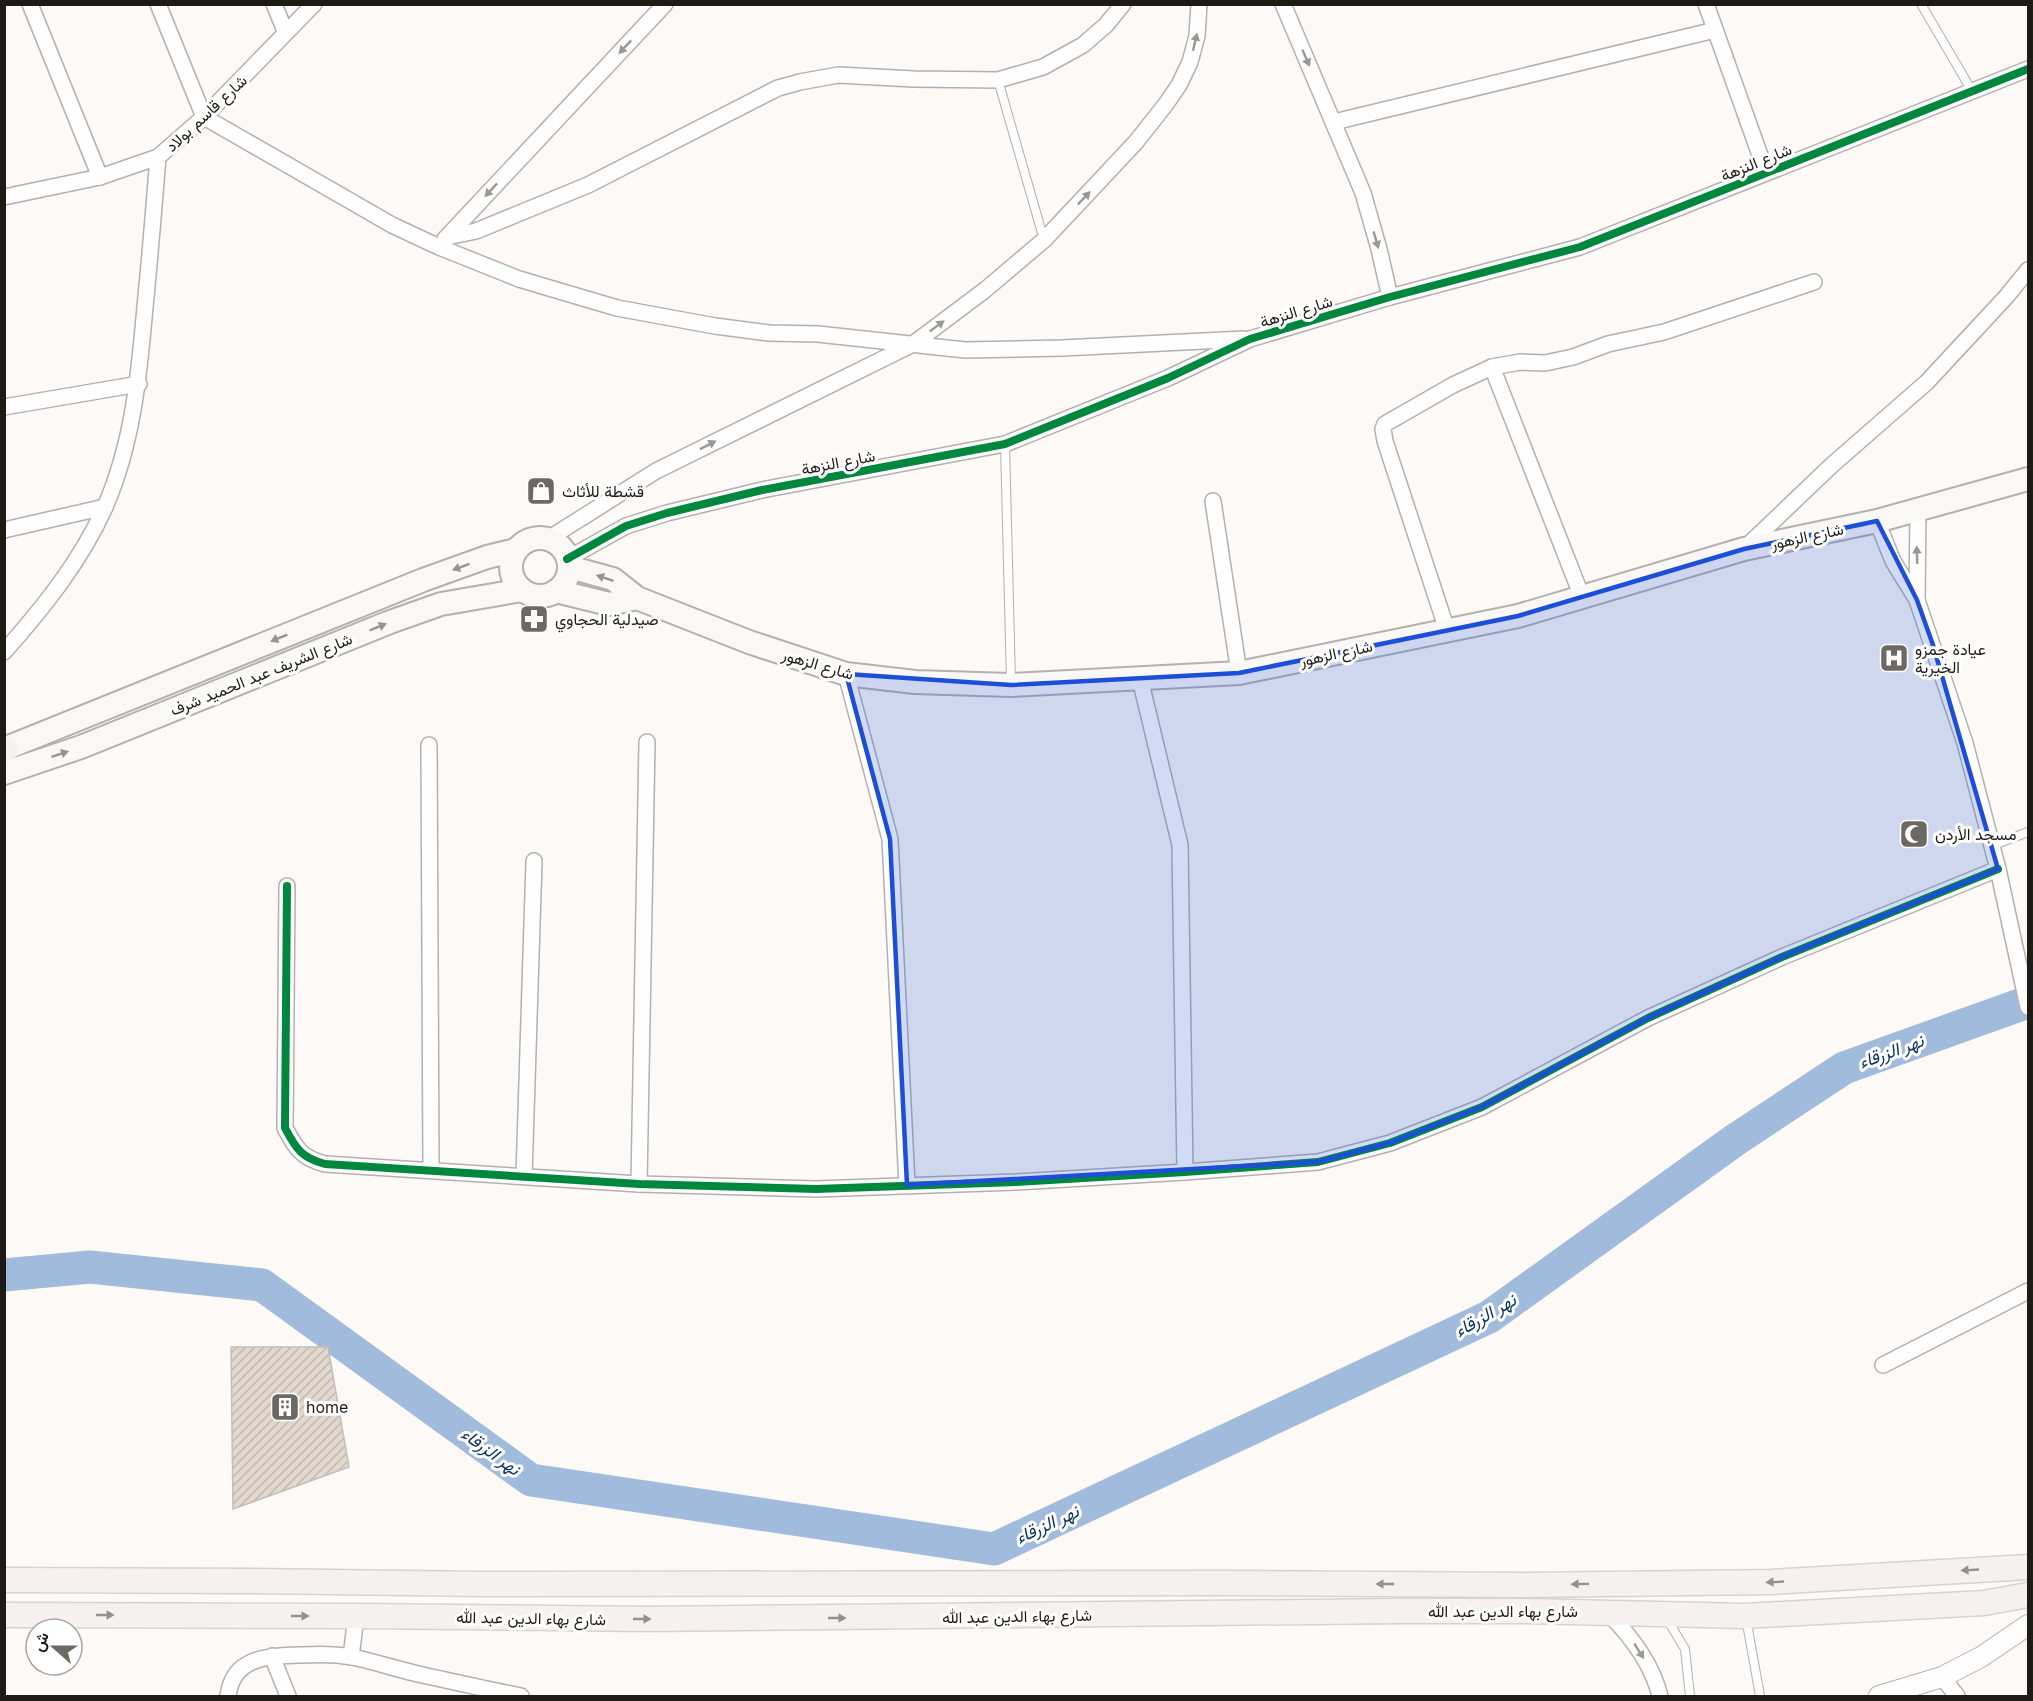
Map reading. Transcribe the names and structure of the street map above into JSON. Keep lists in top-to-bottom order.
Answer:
{
  "streets": {
    "main road": ["شارع الزهور", "شارع الشريف عبد الحميد شرف", "شارع بهاء الدين عبد الله"],
    "street": ["شارع قاسم بولاد", "شارع النزهة"]
  },
  "crossings": [
    ["شارع النزهة", "شارع الزهور"],
    ["شارع النزهة", "شارع الشريف عبد الحميد شرف"],
    ["شارع الزهور", "شارع الشريف عبد الحميد شرف"]
  ],
  "water": ["نهر الزرقاء"],
  "places": {
    "shop": ["قشطة للأثاث"],
    "pharmacy": ["صيدلية الحجاوي"],
    "hospital": ["عيادة جمزو الخيرية"],
    "mosque": ["مسجد الأردن"],
    "building": ["home"]
  },
  "north": "left"
}
